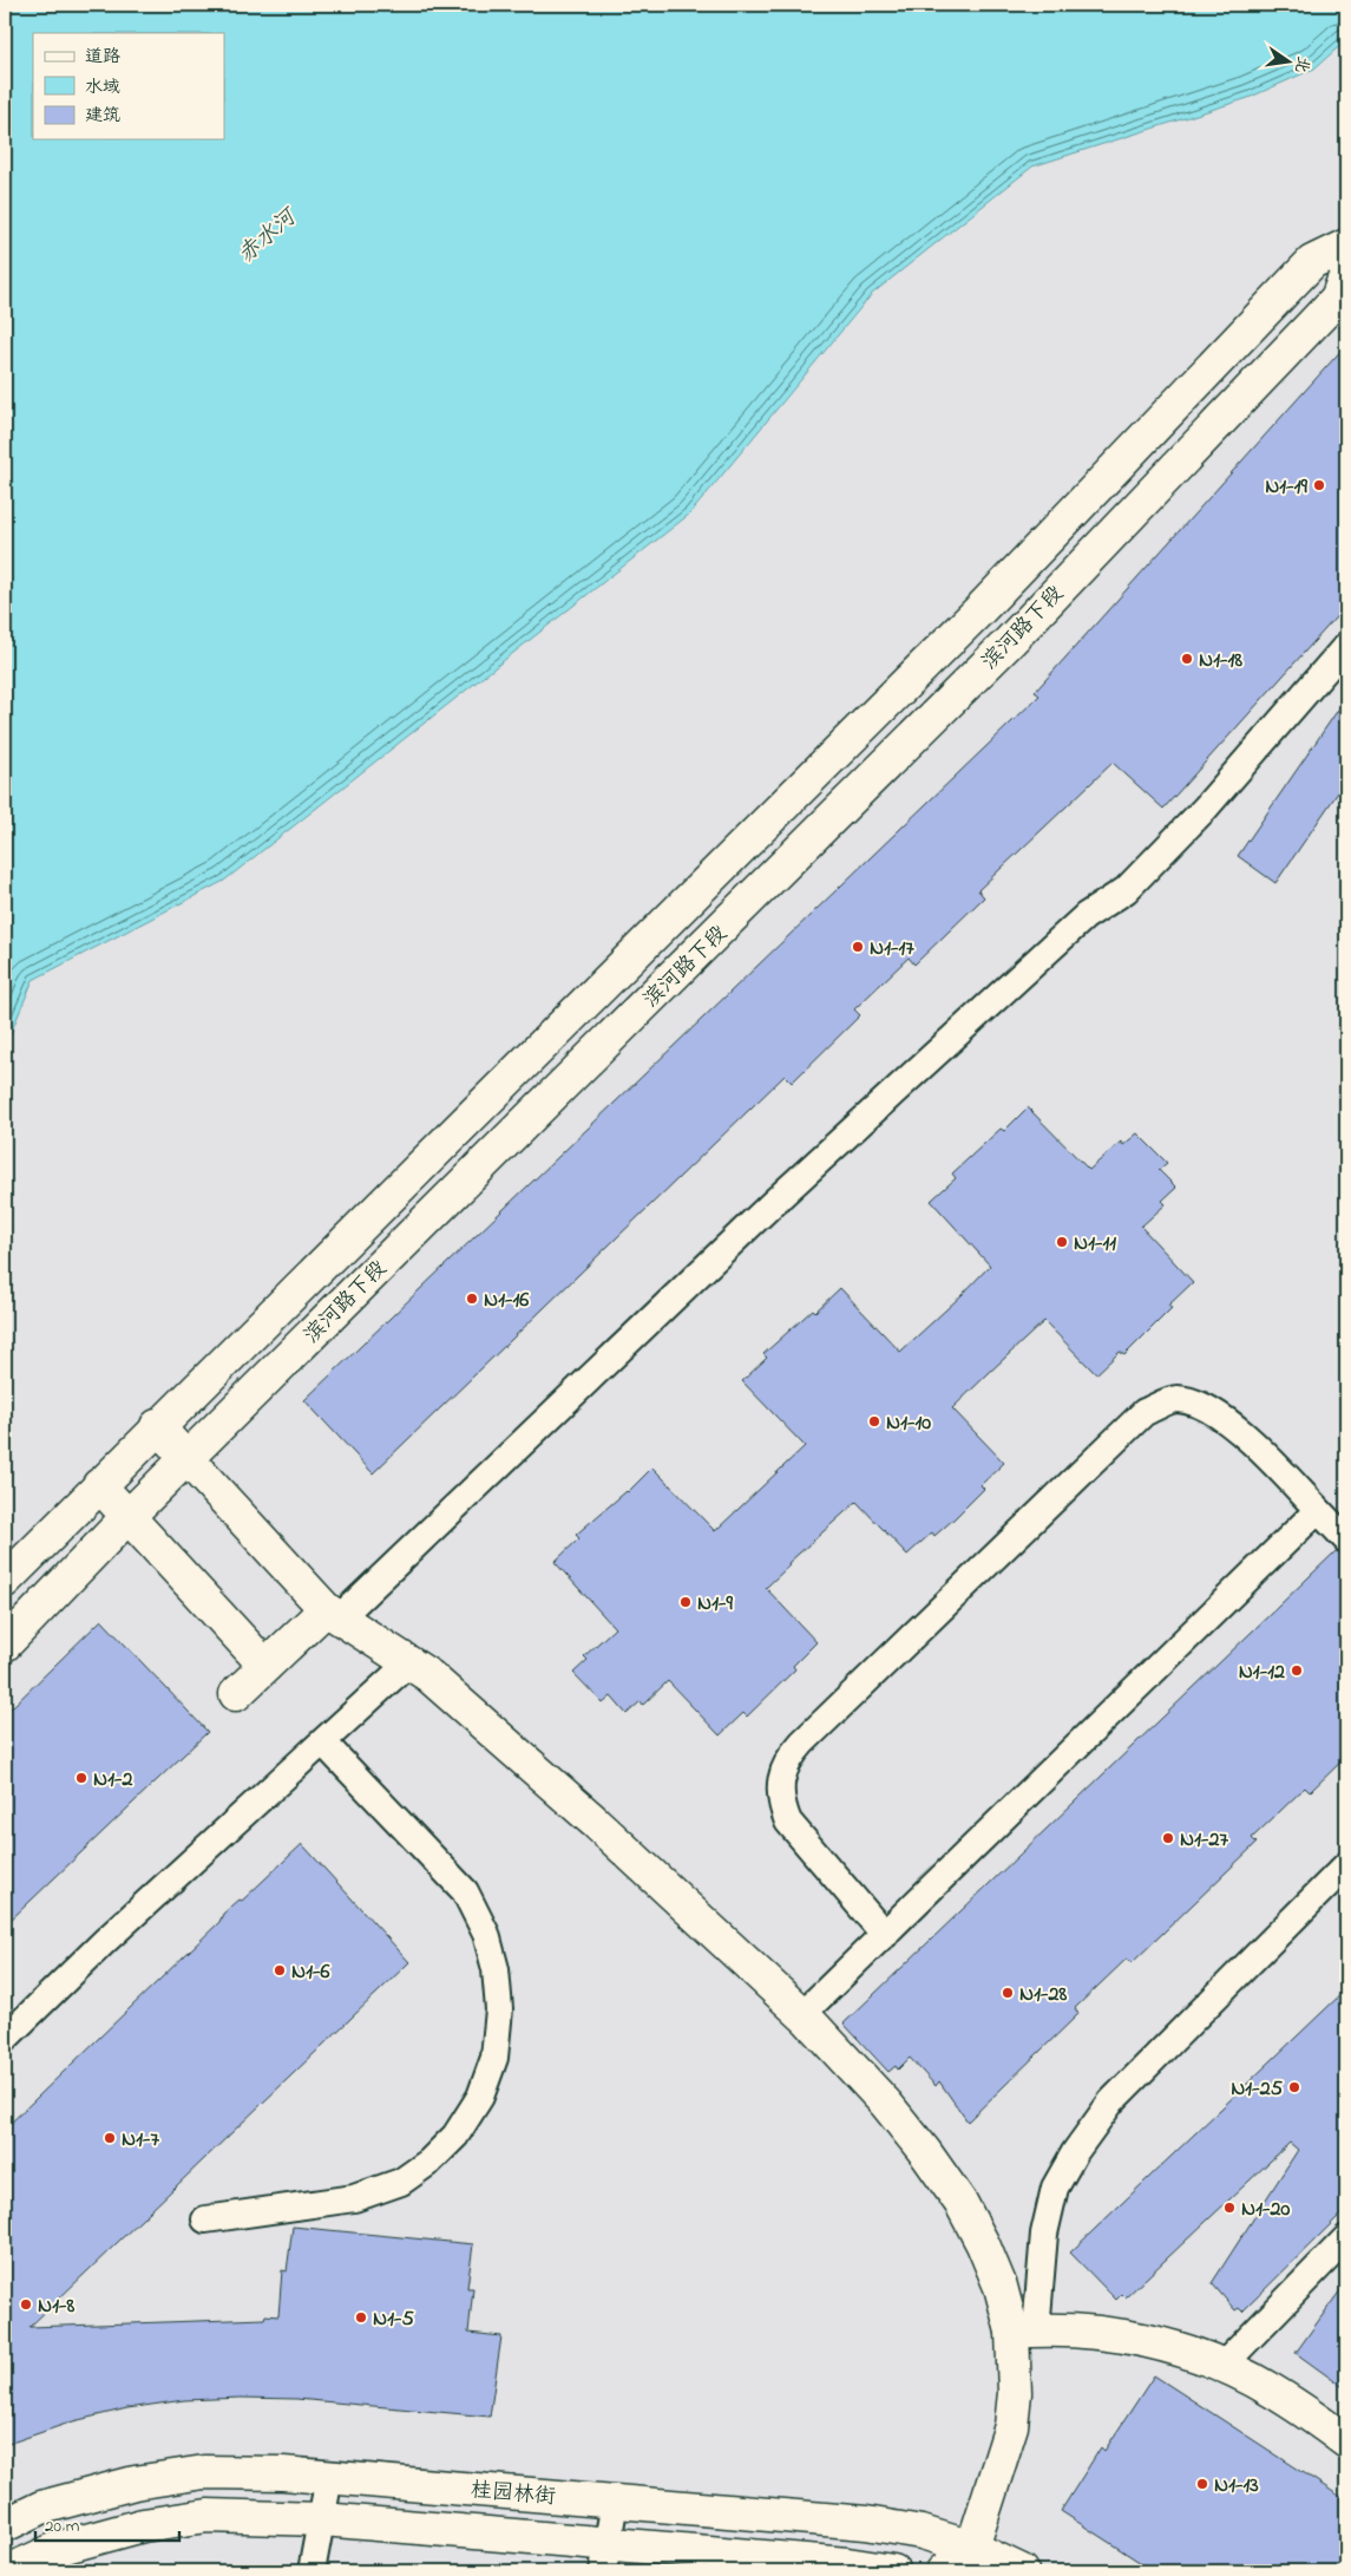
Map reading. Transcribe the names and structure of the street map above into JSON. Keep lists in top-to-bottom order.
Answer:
{
  "streets": {
    "street": ["滨河路下段", "桂园林街"]
  },
  "water": ["赤水河"],
  "places": [
    "N1-19",
    "N1-18",
    "N1-17",
    "N1-11",
    "N1-16",
    "N1-10",
    "N1-9",
    "N1-12",
    "N1-2",
    "N1-27",
    "N1-6",
    "N1-28",
    "N1-25",
    "N1-7",
    "N1-20",
    "N1-8",
    "N1-5",
    "N1-13"
  ],
  "legend": ["道路", "水域", "建筑"],
  "scale_bar": "20 m",
  "north": "right"
}
